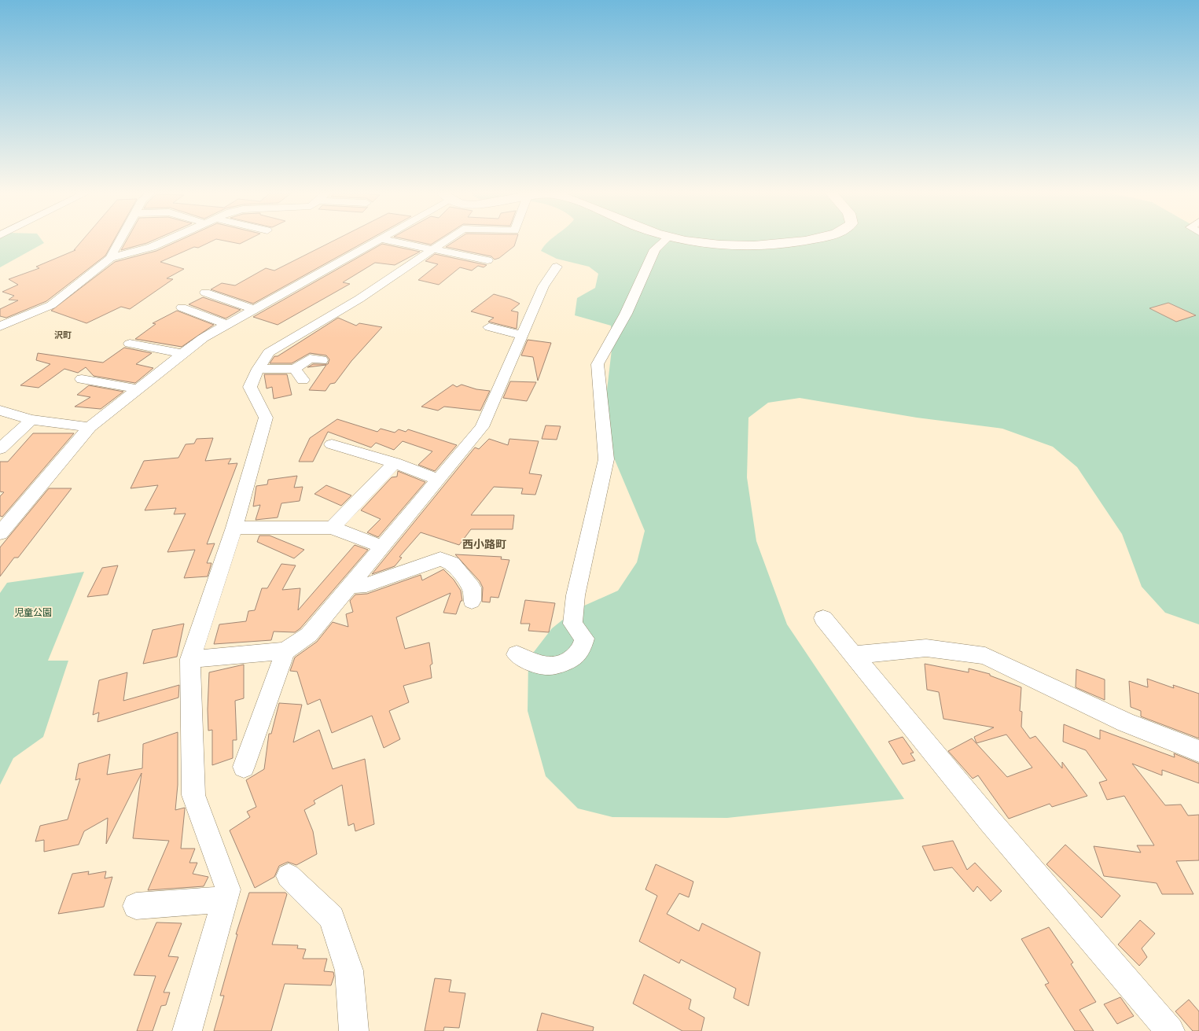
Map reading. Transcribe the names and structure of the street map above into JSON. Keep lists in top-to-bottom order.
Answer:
{
  "districts": ["沢町", "西小路町"],
  "parks": ["児童公園"]
}
